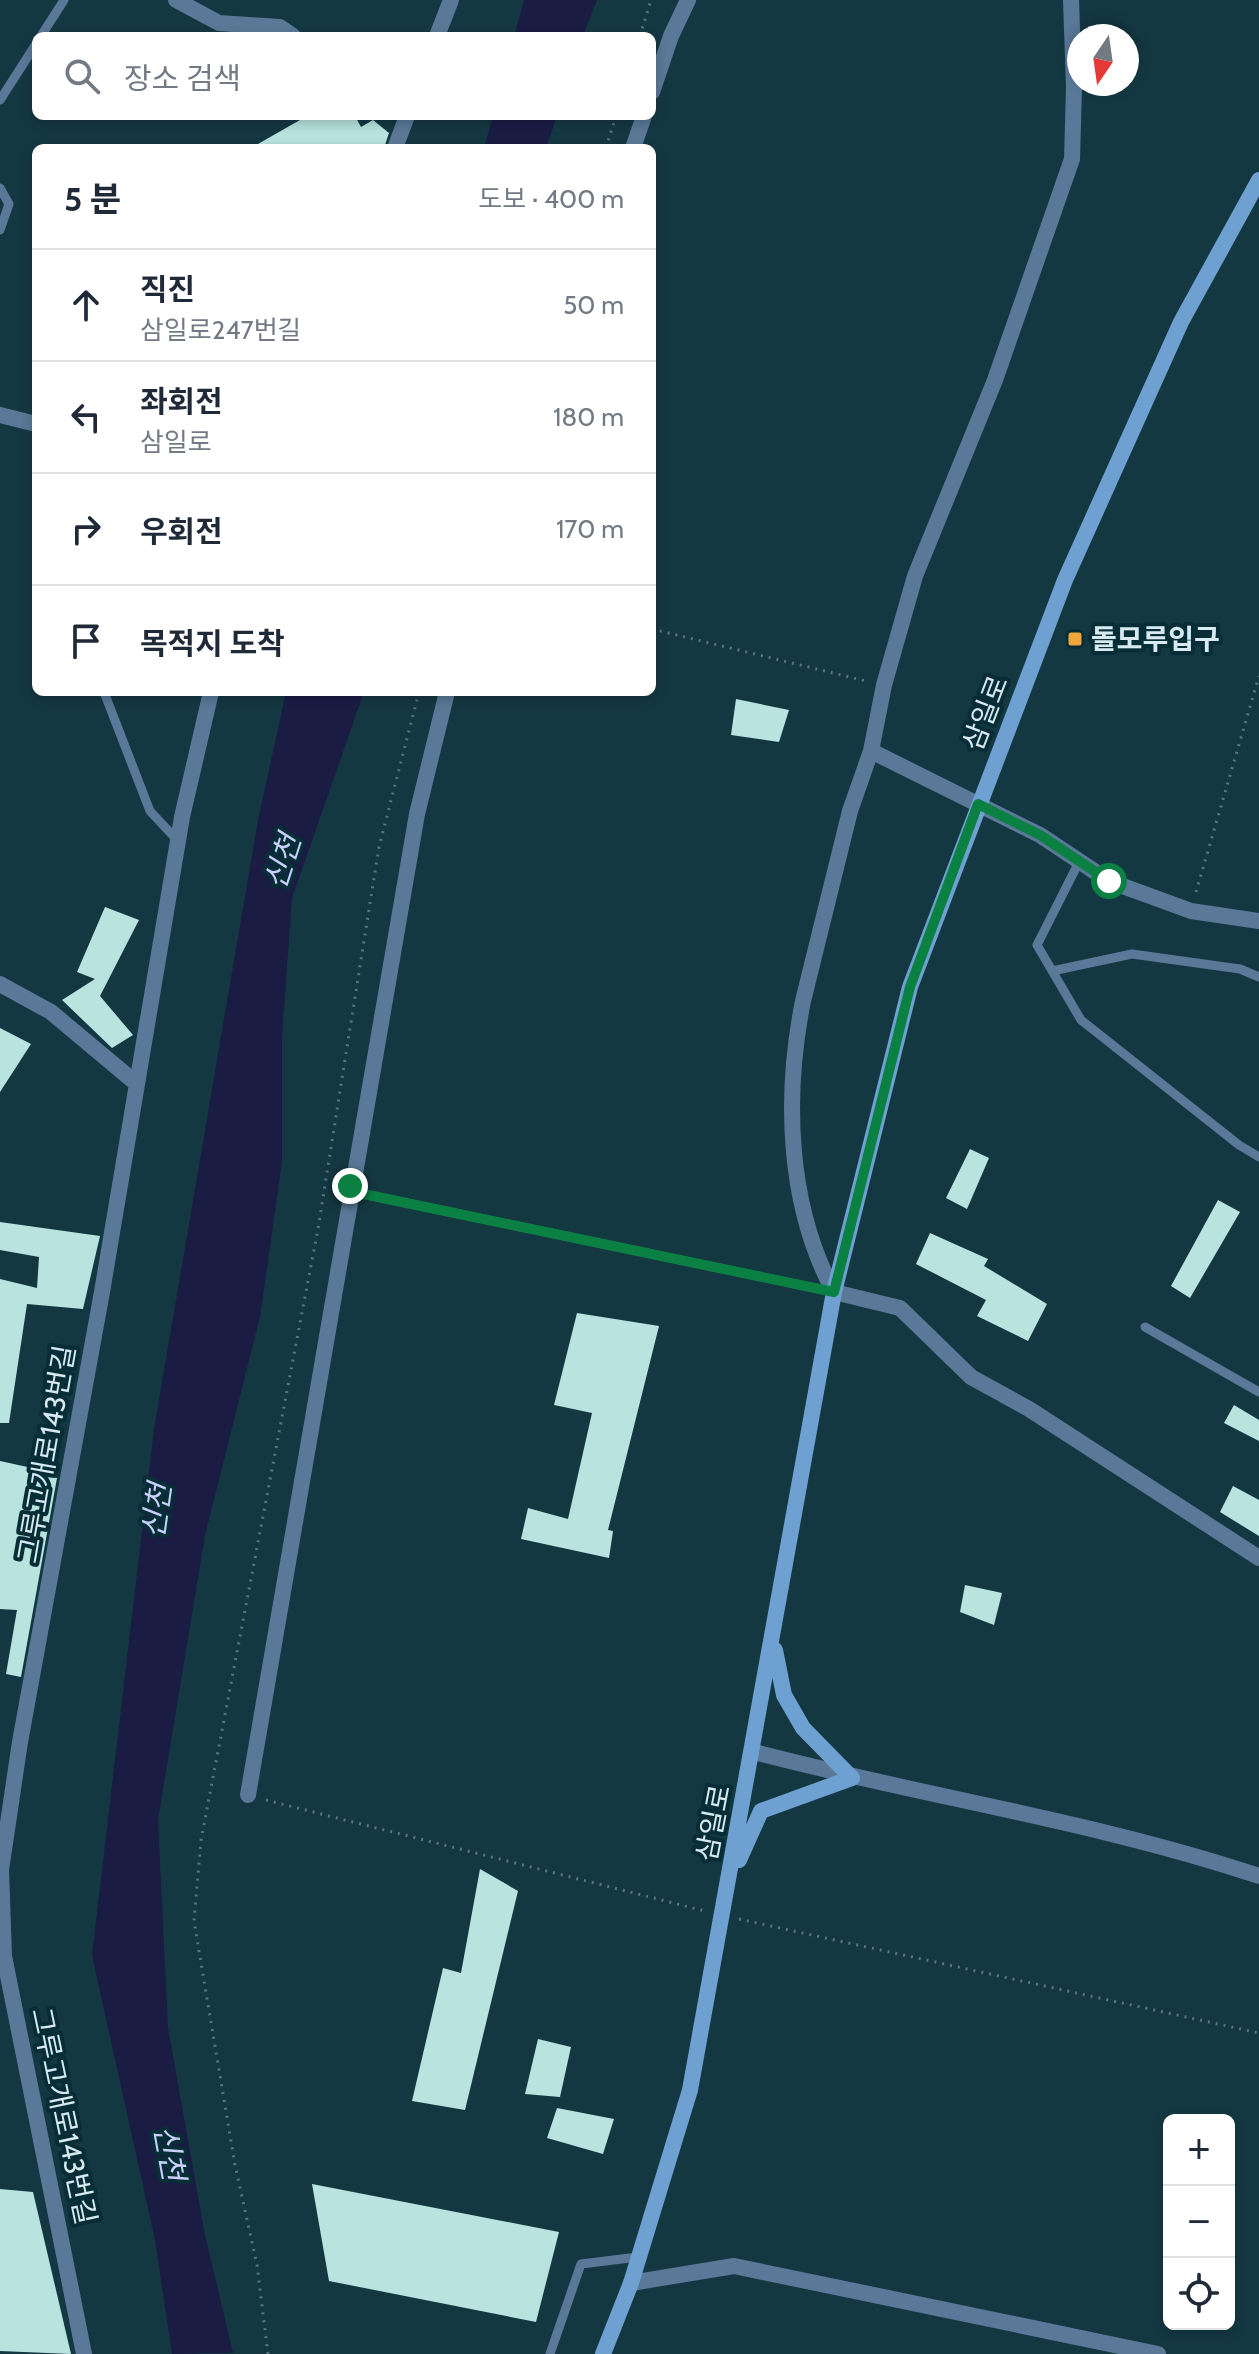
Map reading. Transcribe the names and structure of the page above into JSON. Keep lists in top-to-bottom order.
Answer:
{
  "streets": {
    "main road": ["삼일로"],
    "street": ["그루고개로143번길"]
  },
  "water": ["신천"],
  "places": {
    "transit": ["돌모루입구"]
  },
  "north": "bottom",
  "page": {
    "search": "장소 검색",
    "heading": ["5 분", "도보 · 400 m"],
    "list": [
      ["직진", "삼일로247번길", "50 m"],
      ["좌회전", "삼일로", "180 m"],
      ["우회전", "170 m"],
      "목적지 도착"
    ],
    "map_buttons": ["+", "−"]
  }
}
